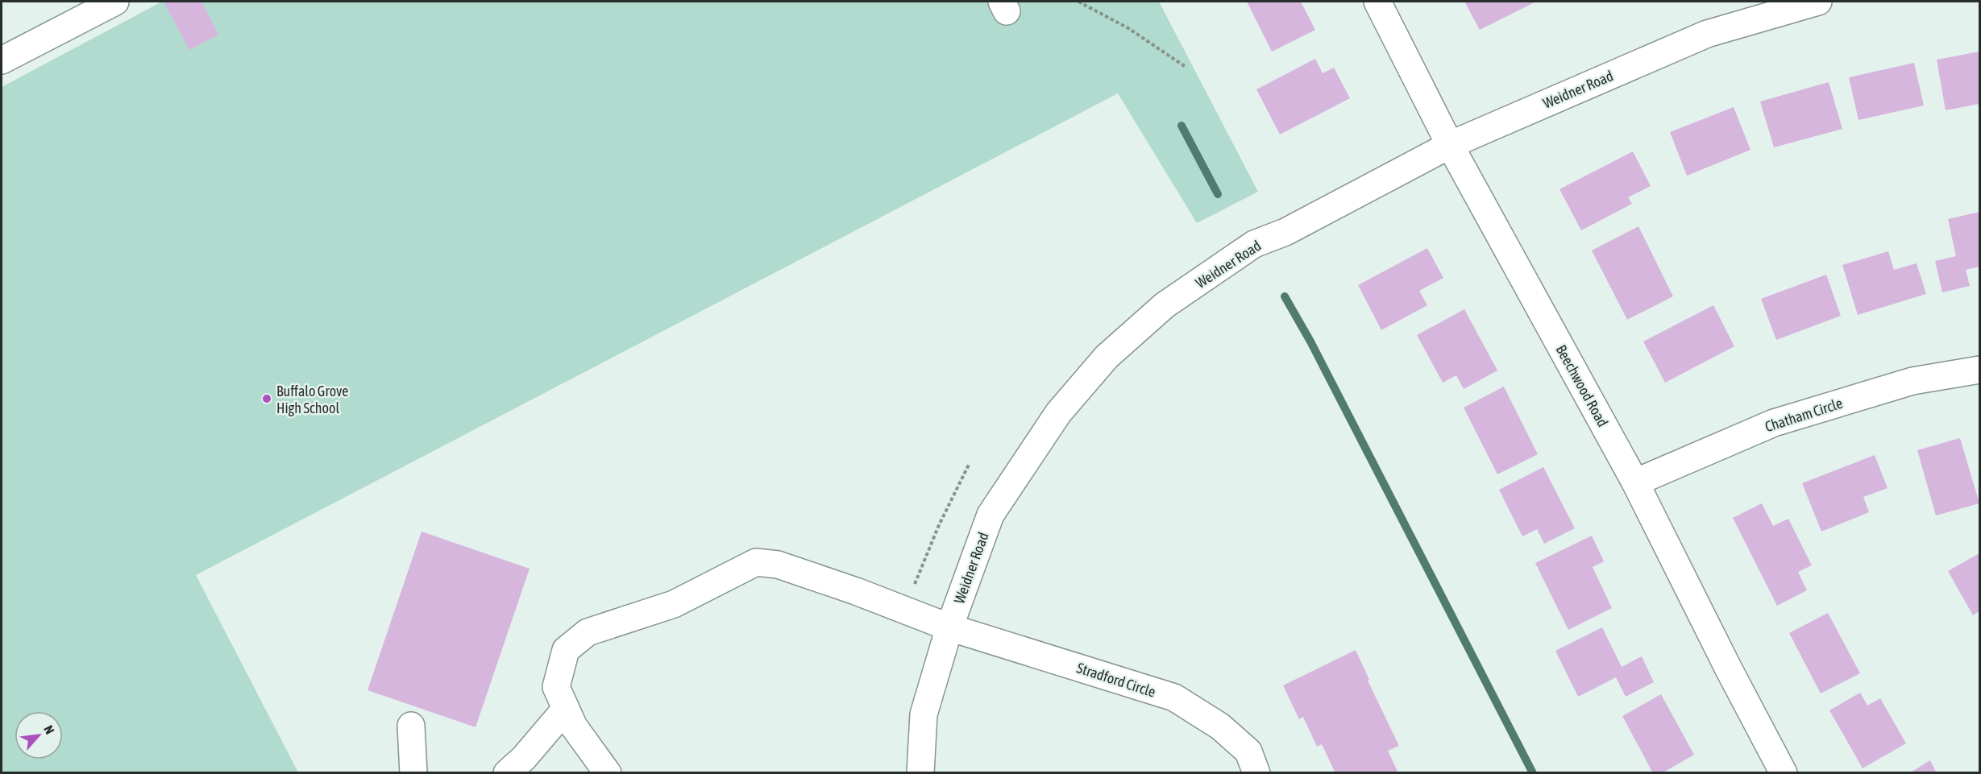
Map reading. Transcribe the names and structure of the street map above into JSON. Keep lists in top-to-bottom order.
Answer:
{
  "streets": {
    "street": [
      "Weidner Road",
      "Beechwood Road",
      "Chatham Circle",
      "Stradford Circle"
    ]
  },
  "crossings": [
    ["Weidner Road", "Beechwood Road"],
    ["Weidner Road", "Stradford Circle"],
    ["Beechwood Road", "Chatham Circle"]
  ],
  "places": ["Buffalo Grove High School"],
  "north": "top right"
}
